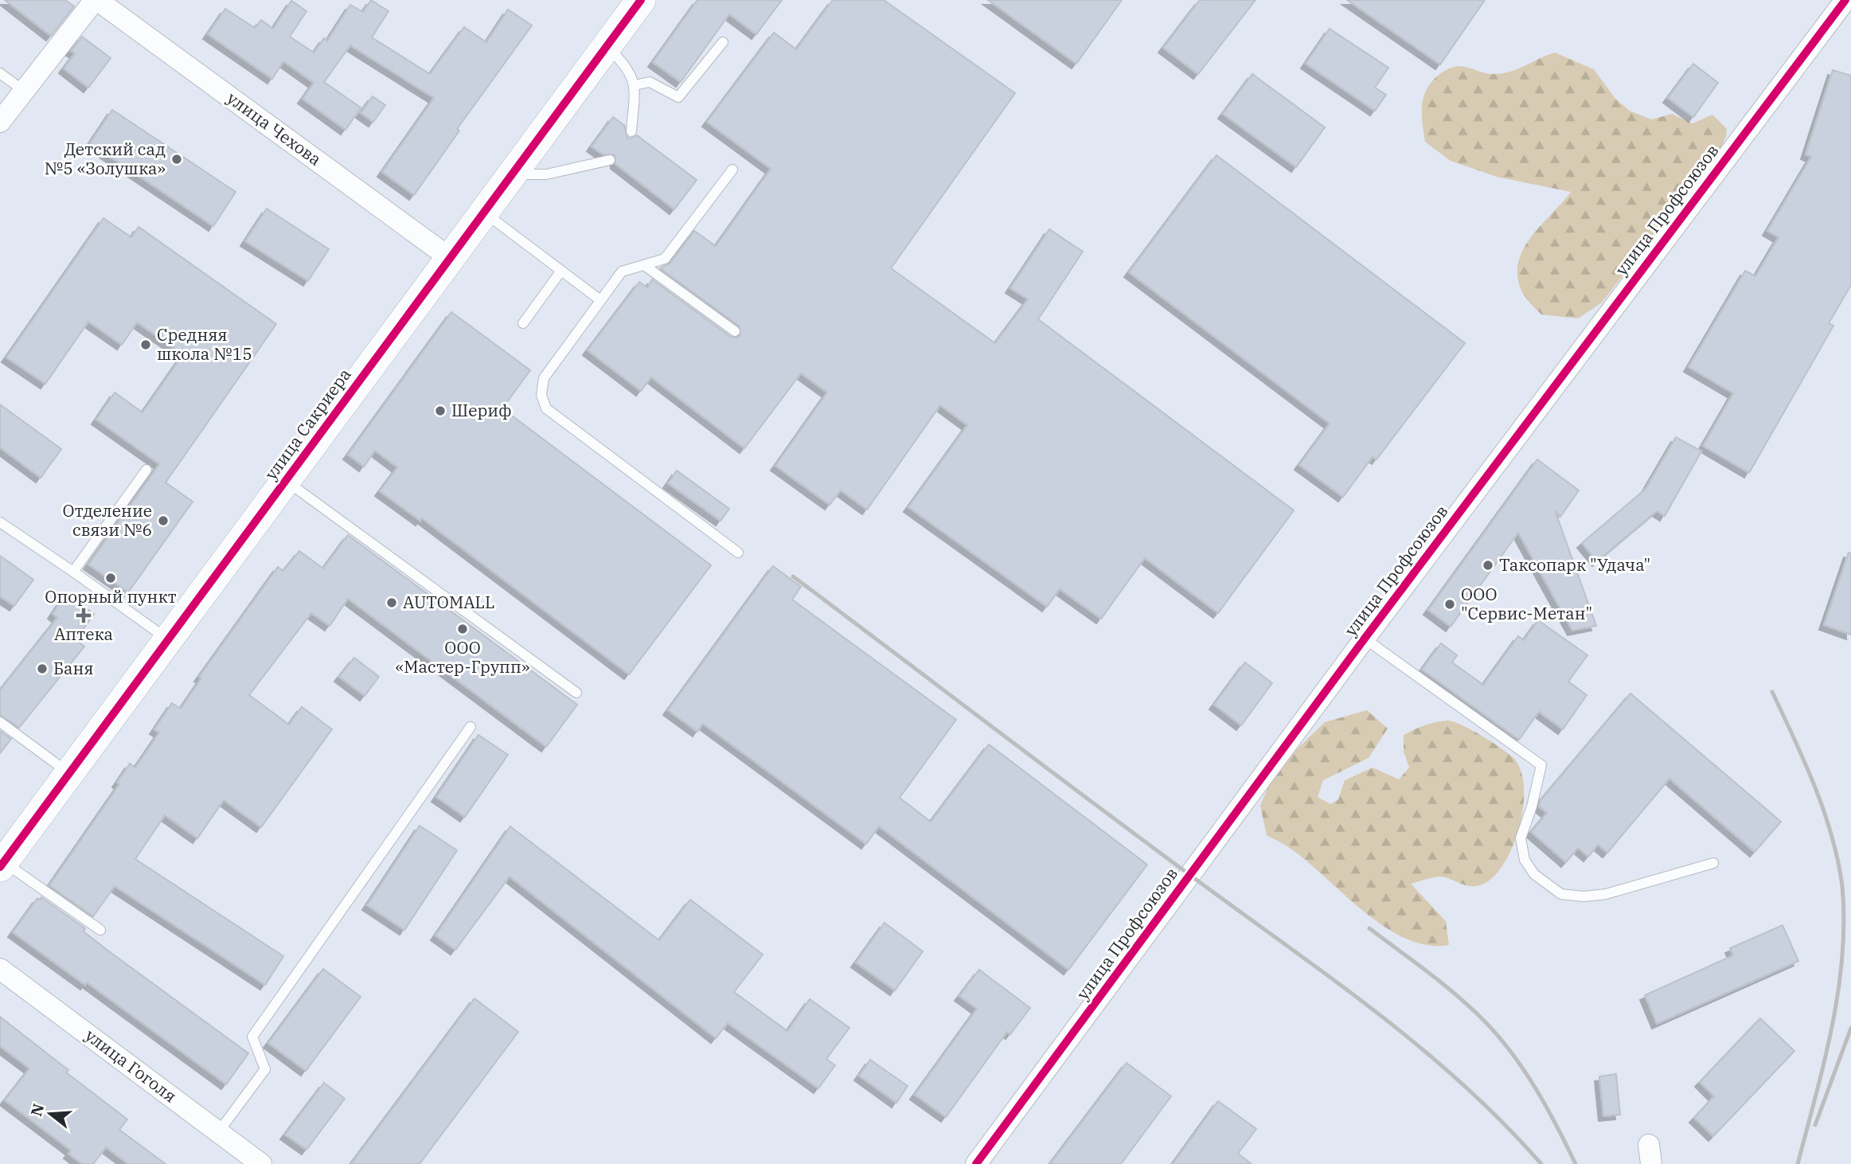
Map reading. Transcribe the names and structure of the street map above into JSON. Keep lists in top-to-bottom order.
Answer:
{
  "streets": {
    "street": [
      "улица Чехова",
      "улица Профсоюзов",
      "улица Сакриера",
      "улица Гоголя"
    ]
  },
  "crossings": [
    ["улица Чехова", "улица Сакриера"]
  ],
  "places": {
    "other": [
      "Детский сад №5 «Золушка»",
      "Средняя школа №15",
      "Шериф",
      "Отделение связи №6",
      "Таксопарк \"Удача\"",
      "Опорный пункт",
      "AUTOMALL",
      "ООО \"Сервис-Метан\"",
      "ООО «Мастер-Групп»",
      "Баня"
    ],
    "health": ["Аптека"]
  },
  "north": "left"
}
